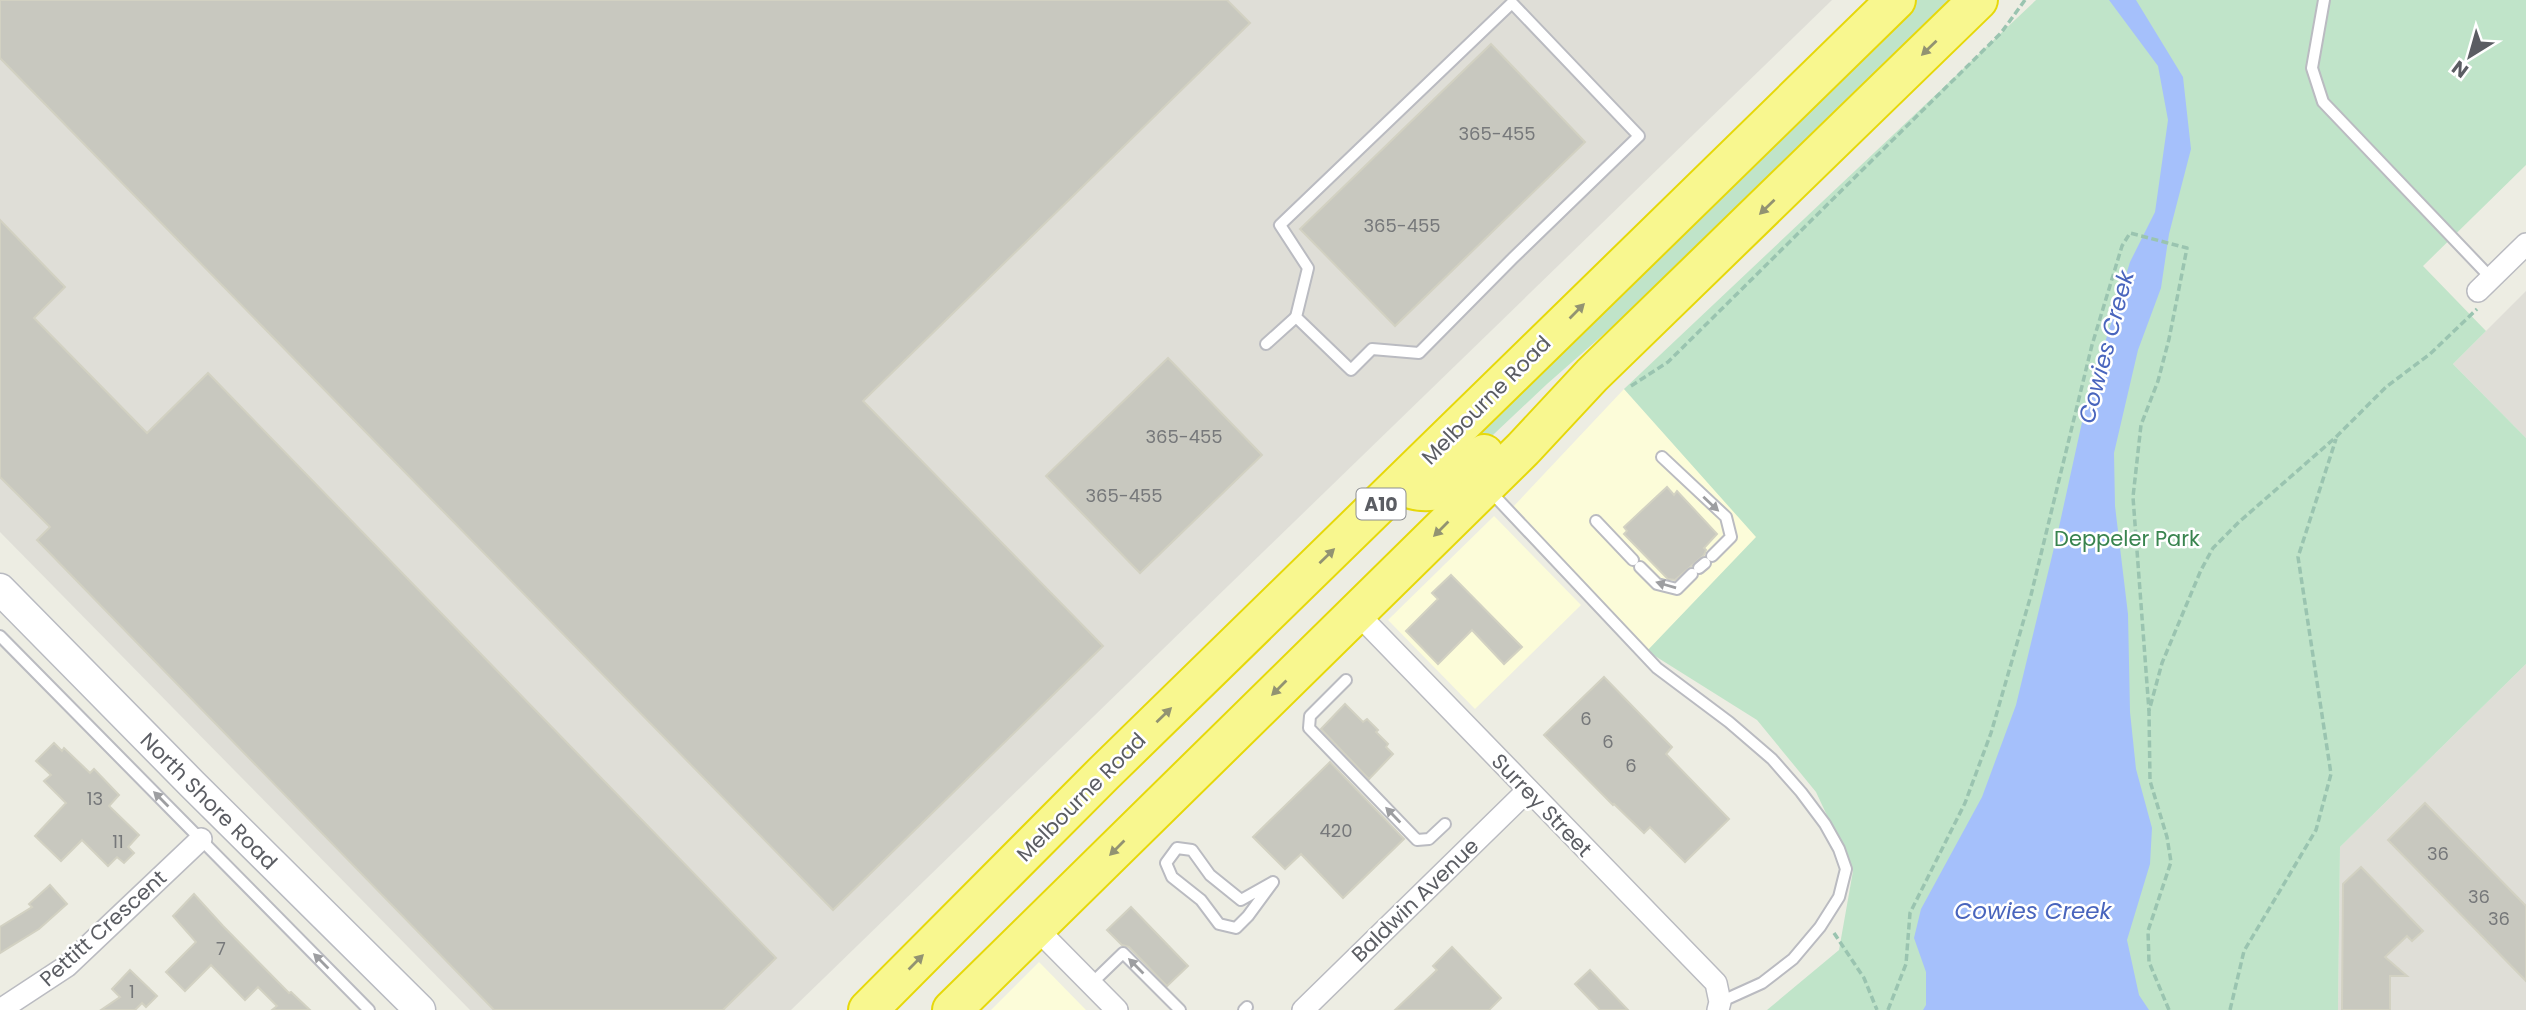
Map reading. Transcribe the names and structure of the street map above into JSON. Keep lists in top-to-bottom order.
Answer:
{
  "streets": {
    "highway": ["Melbourne Road", "A10"],
    "main road": ["North Shore Road"],
    "street": ["Surrey Street", "Baldwin Avenue", "Pettitt Crescent"]
  },
  "crossings": [
    ["North Shore Road", "Pettitt Crescent"],
    ["Surrey Street", "Baldwin Avenue"]
  ],
  "water": ["Cowies Creek"],
  "parks": ["Deppeler Park"],
  "house_numbers": [
    "365-455",
    "365-455",
    "365-455",
    "365-455",
    "6",
    "6",
    "6",
    "13",
    "420",
    "11",
    "36",
    "36",
    "36",
    "7",
    "1"
  ],
  "north": "bottom left"
}
